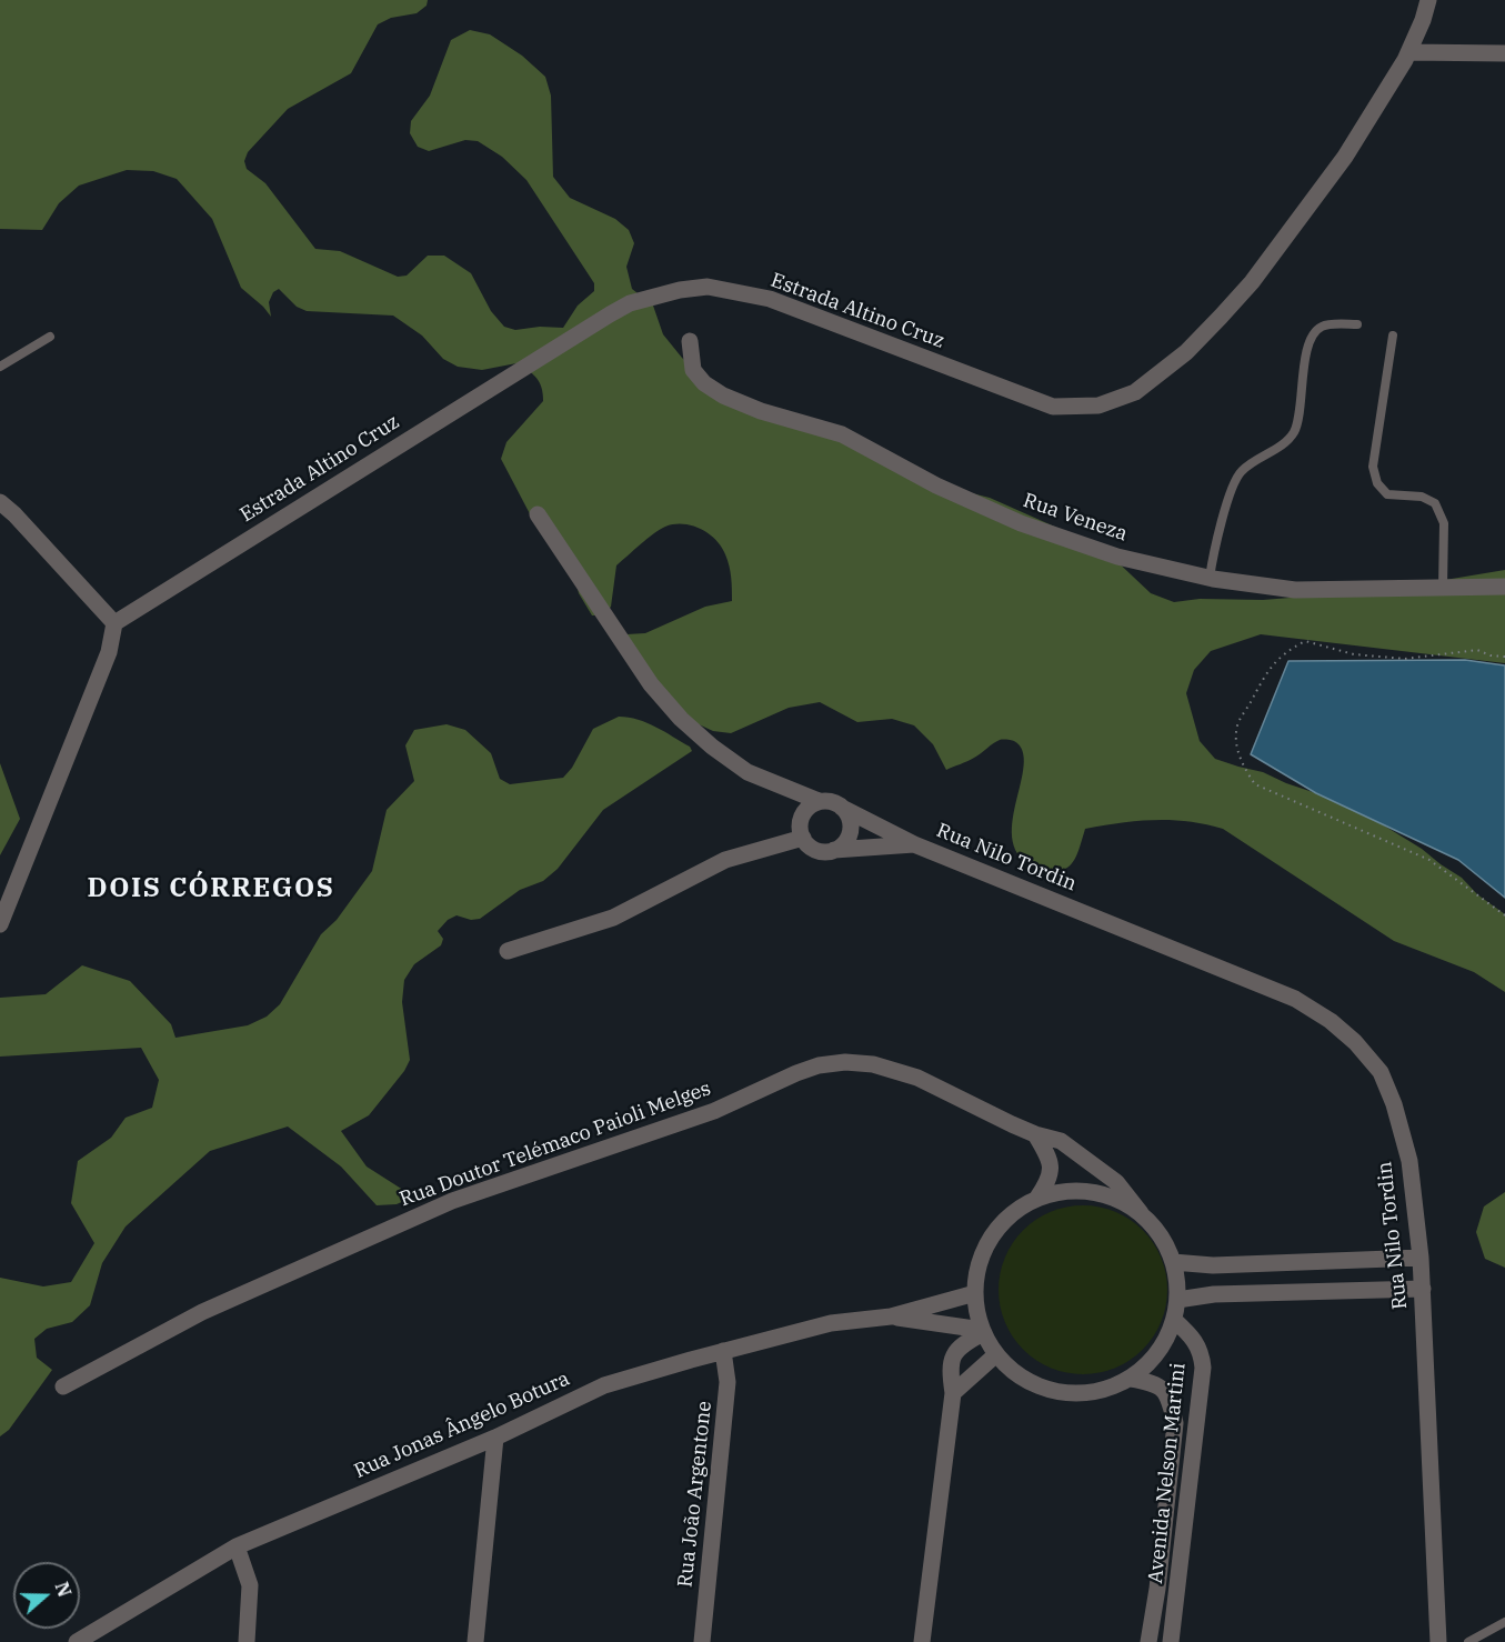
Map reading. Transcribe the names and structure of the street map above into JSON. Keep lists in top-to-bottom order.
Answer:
{
  "streets": {
    "street": [
      "Estrada Altino Cruz",
      "Rua Veneza",
      "Rua Nilo Tordin",
      "Rua Doutor Telémaco Paioli Melges",
      "Rua Jonas Ângelo Botura",
      "Avenida Nelson Martini",
      "Rua João Argentone"
    ]
  },
  "crossings": [
    ["Rua Doutor Telémaco Paioli Melges", "Rua Jonas Ângelo Botura"],
    ["Rua Doutor Telémaco Paioli Melges", "Avenida Nelson Martini"],
    ["Rua Jonas Ângelo Botura", "Avenida Nelson Martini"],
    ["Rua Jonas Ângelo Botura", "Rua João Argentone"]
  ],
  "districts": ["DOIS CÓRREGOS"],
  "north": "right"
}
